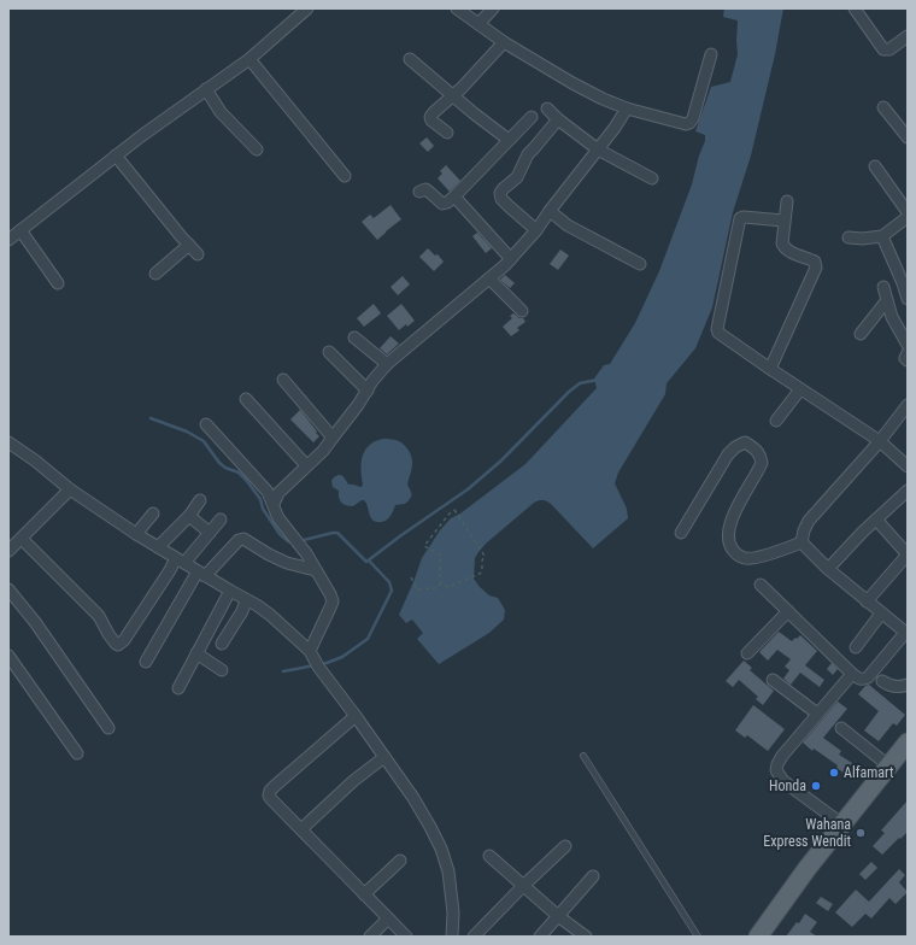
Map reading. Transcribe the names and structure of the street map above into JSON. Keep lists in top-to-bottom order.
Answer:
{
  "places": ["Alfamart", "Honda", "Wahana Express Wendit"]
}
